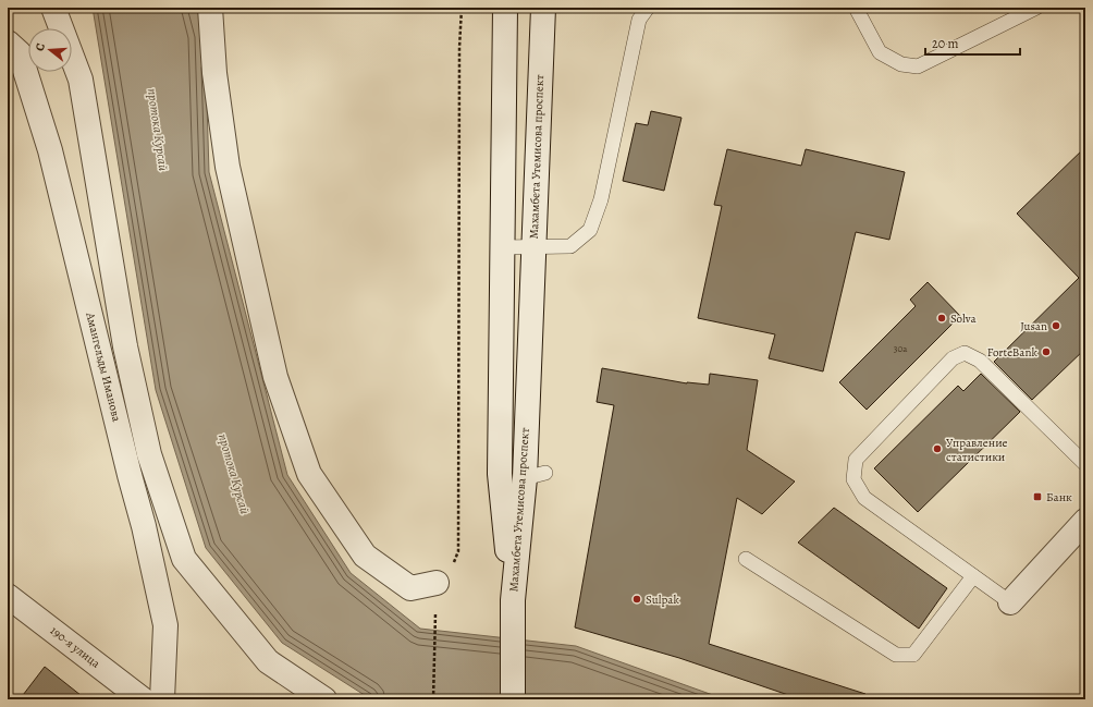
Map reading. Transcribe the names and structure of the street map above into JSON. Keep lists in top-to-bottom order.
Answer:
{
  "streets": {
    "street": ["Махамбета Утемисова проспект", "Амангельды Иманова", "190-я улица"]
  },
  "water": ["протока Курсай"],
  "places": {
    "other": [
      "Solva",
      "Jusan",
      "ForteBank",
      "Управление статистики",
      "Sulpak"
    ],
    "transit": ["Банк"]
  },
  "house_numbers": ["30а"],
  "scale_bar": "20 m",
  "north": "left"
}
